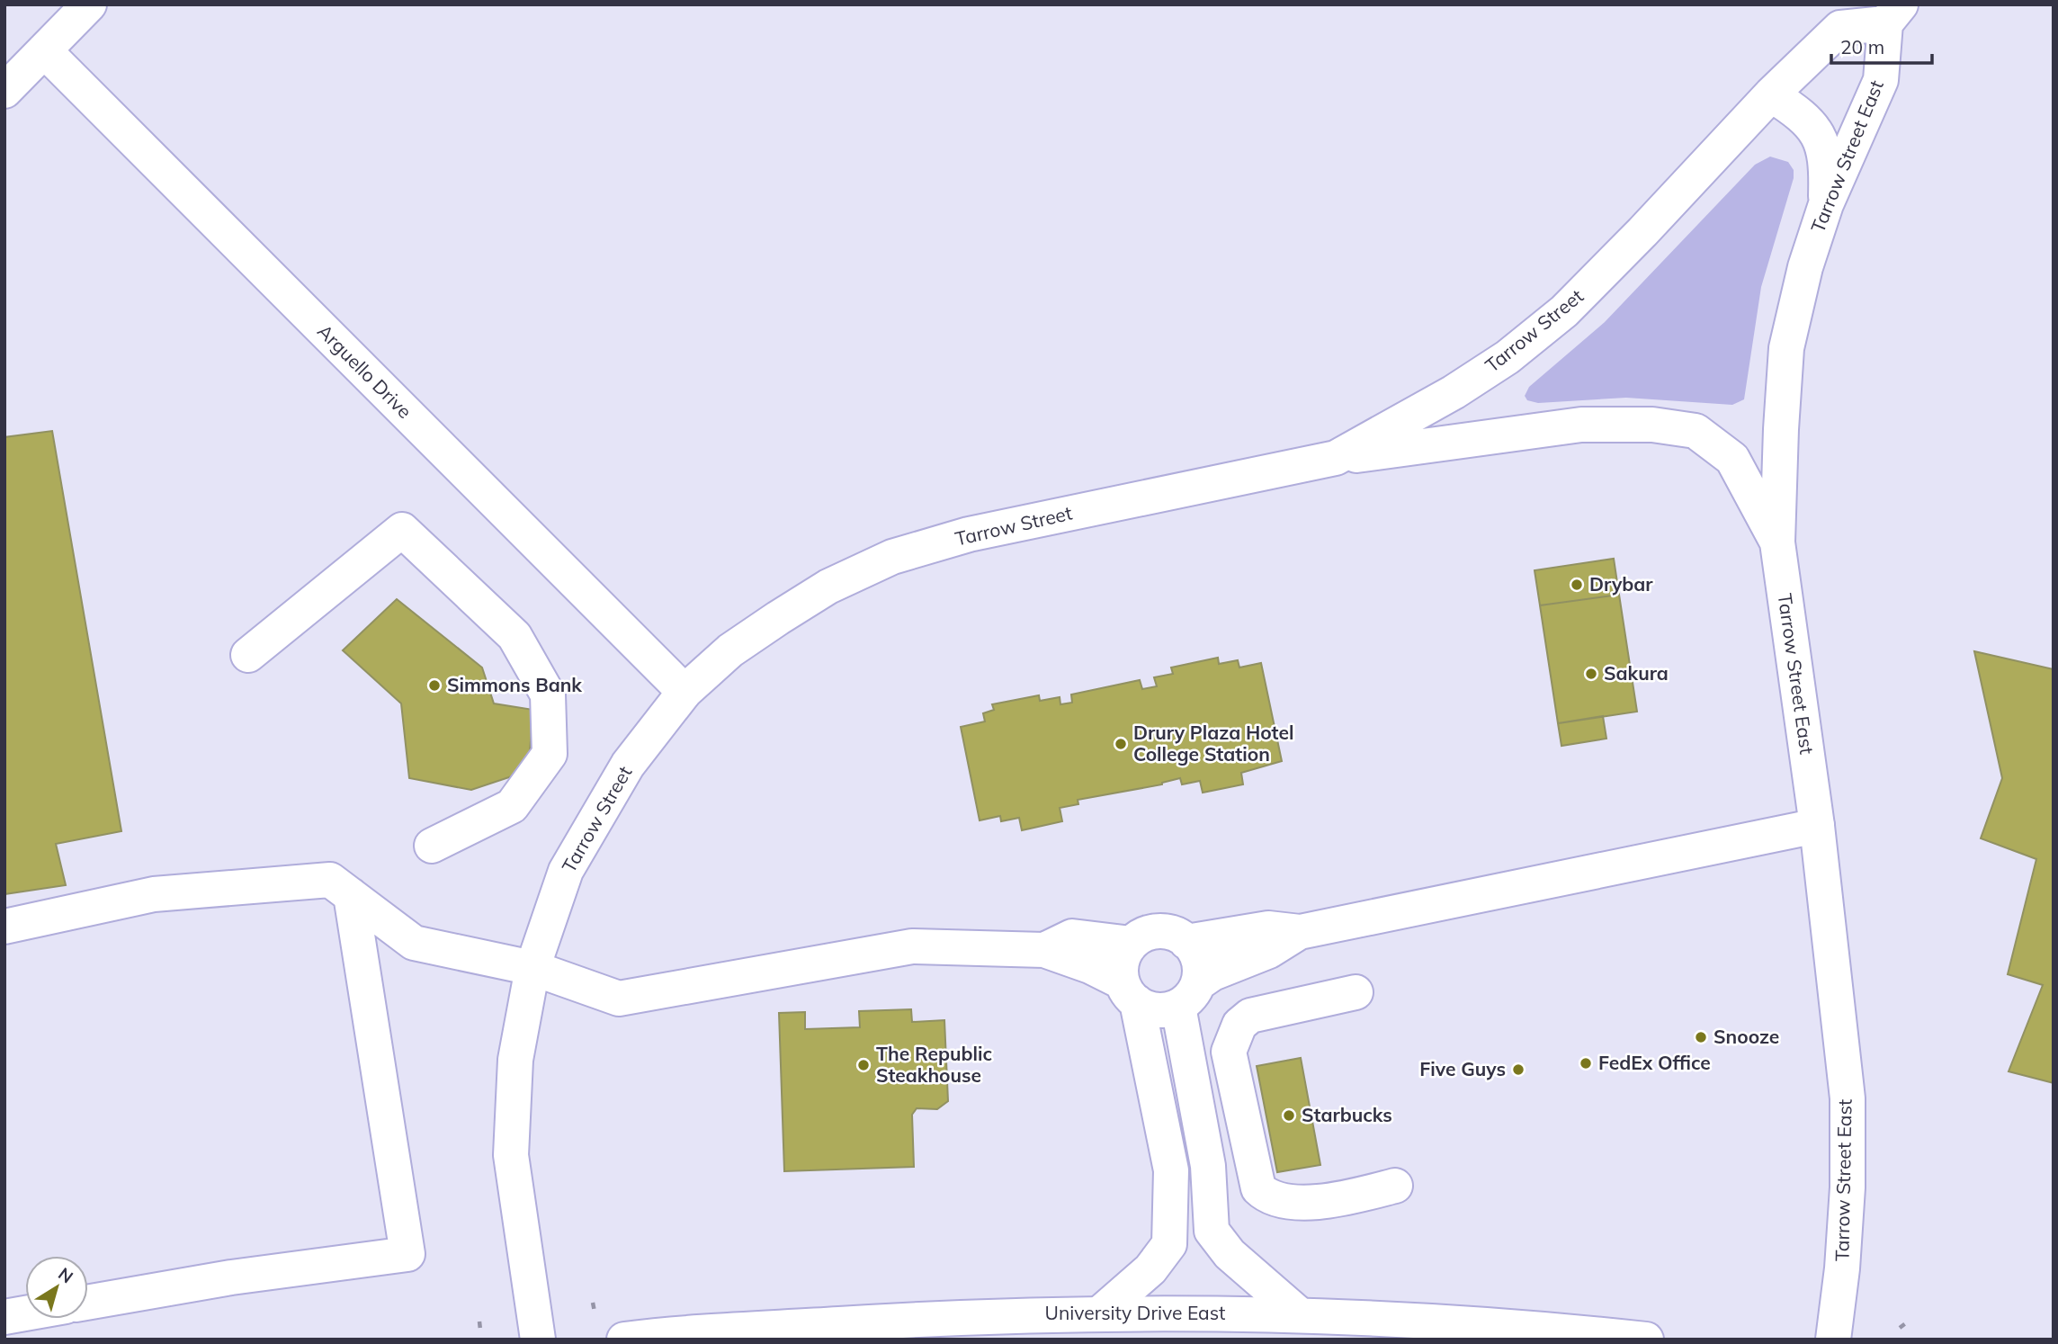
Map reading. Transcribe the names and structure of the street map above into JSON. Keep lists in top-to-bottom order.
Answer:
{
  "streets": {
    "main road": [
      "Tarrow Street East",
      "Tarrow Street",
      "Arguello Drive",
      "University Drive East"
    ]
  },
  "crossings": [
    ["Tarrow Street East", "Tarrow Street"],
    ["Tarrow Street", "Arguello Drive"]
  ],
  "places": [
    "Drybar",
    "Sakura",
    "Simmons Bank",
    "Drury Plaza Hotel College Station",
    "Snooze",
    "FedEx Office",
    "The Republic Steakhouse",
    "Five Guys",
    "Starbucks"
  ],
  "scale_bar": "20 m",
  "north": "top right"
}
